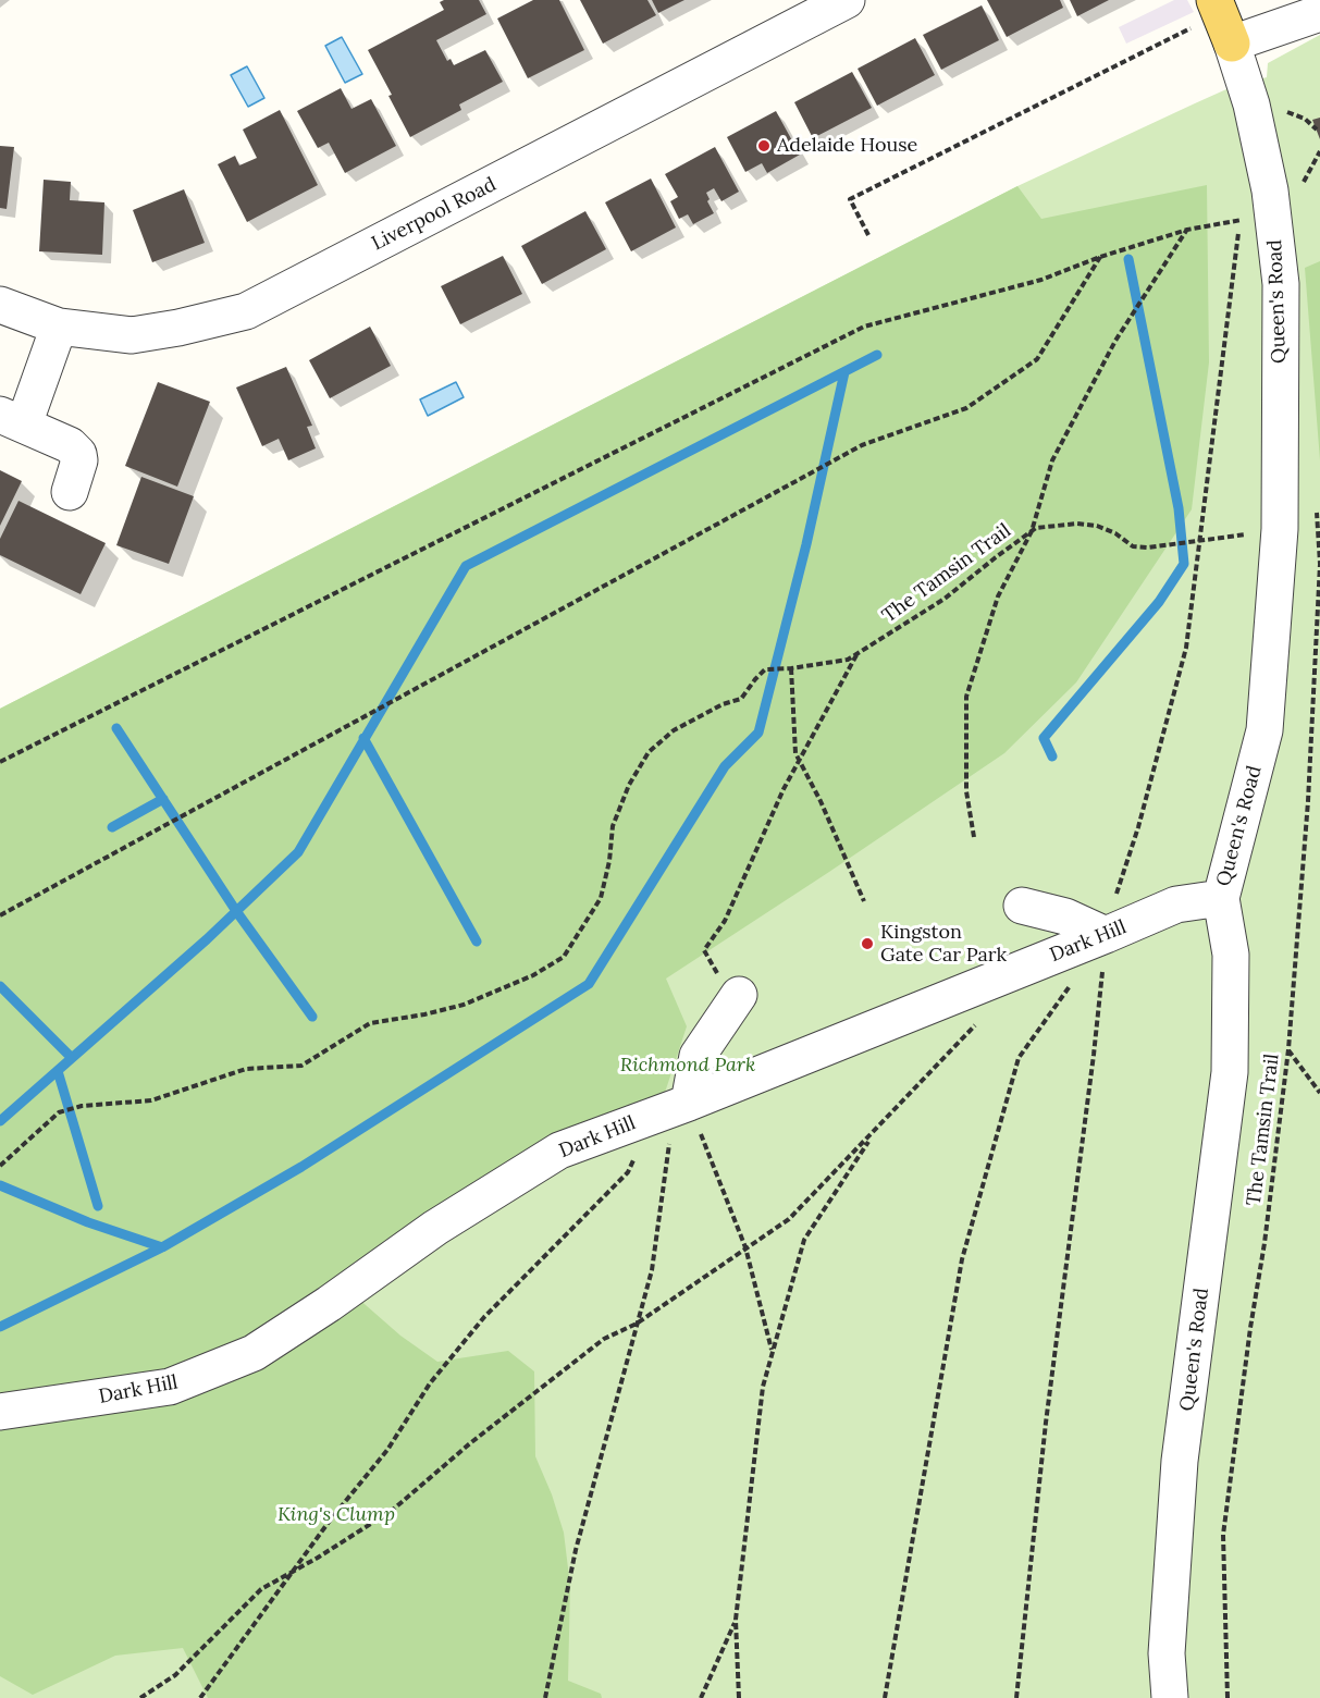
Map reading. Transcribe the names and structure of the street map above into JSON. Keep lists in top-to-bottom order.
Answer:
{
  "streets": {
    "street": ["Liverpool Road", "Queen's Road", "Dark Hill"],
    "path": ["The Tamsin Trail"]
  },
  "crossings": [
    ["Queen's Road", "Dark Hill"]
  ],
  "parks": ["Richmond Park", "King's Clump"],
  "places": ["Adelaide House", "Kingston Gate Car Park"]
}
